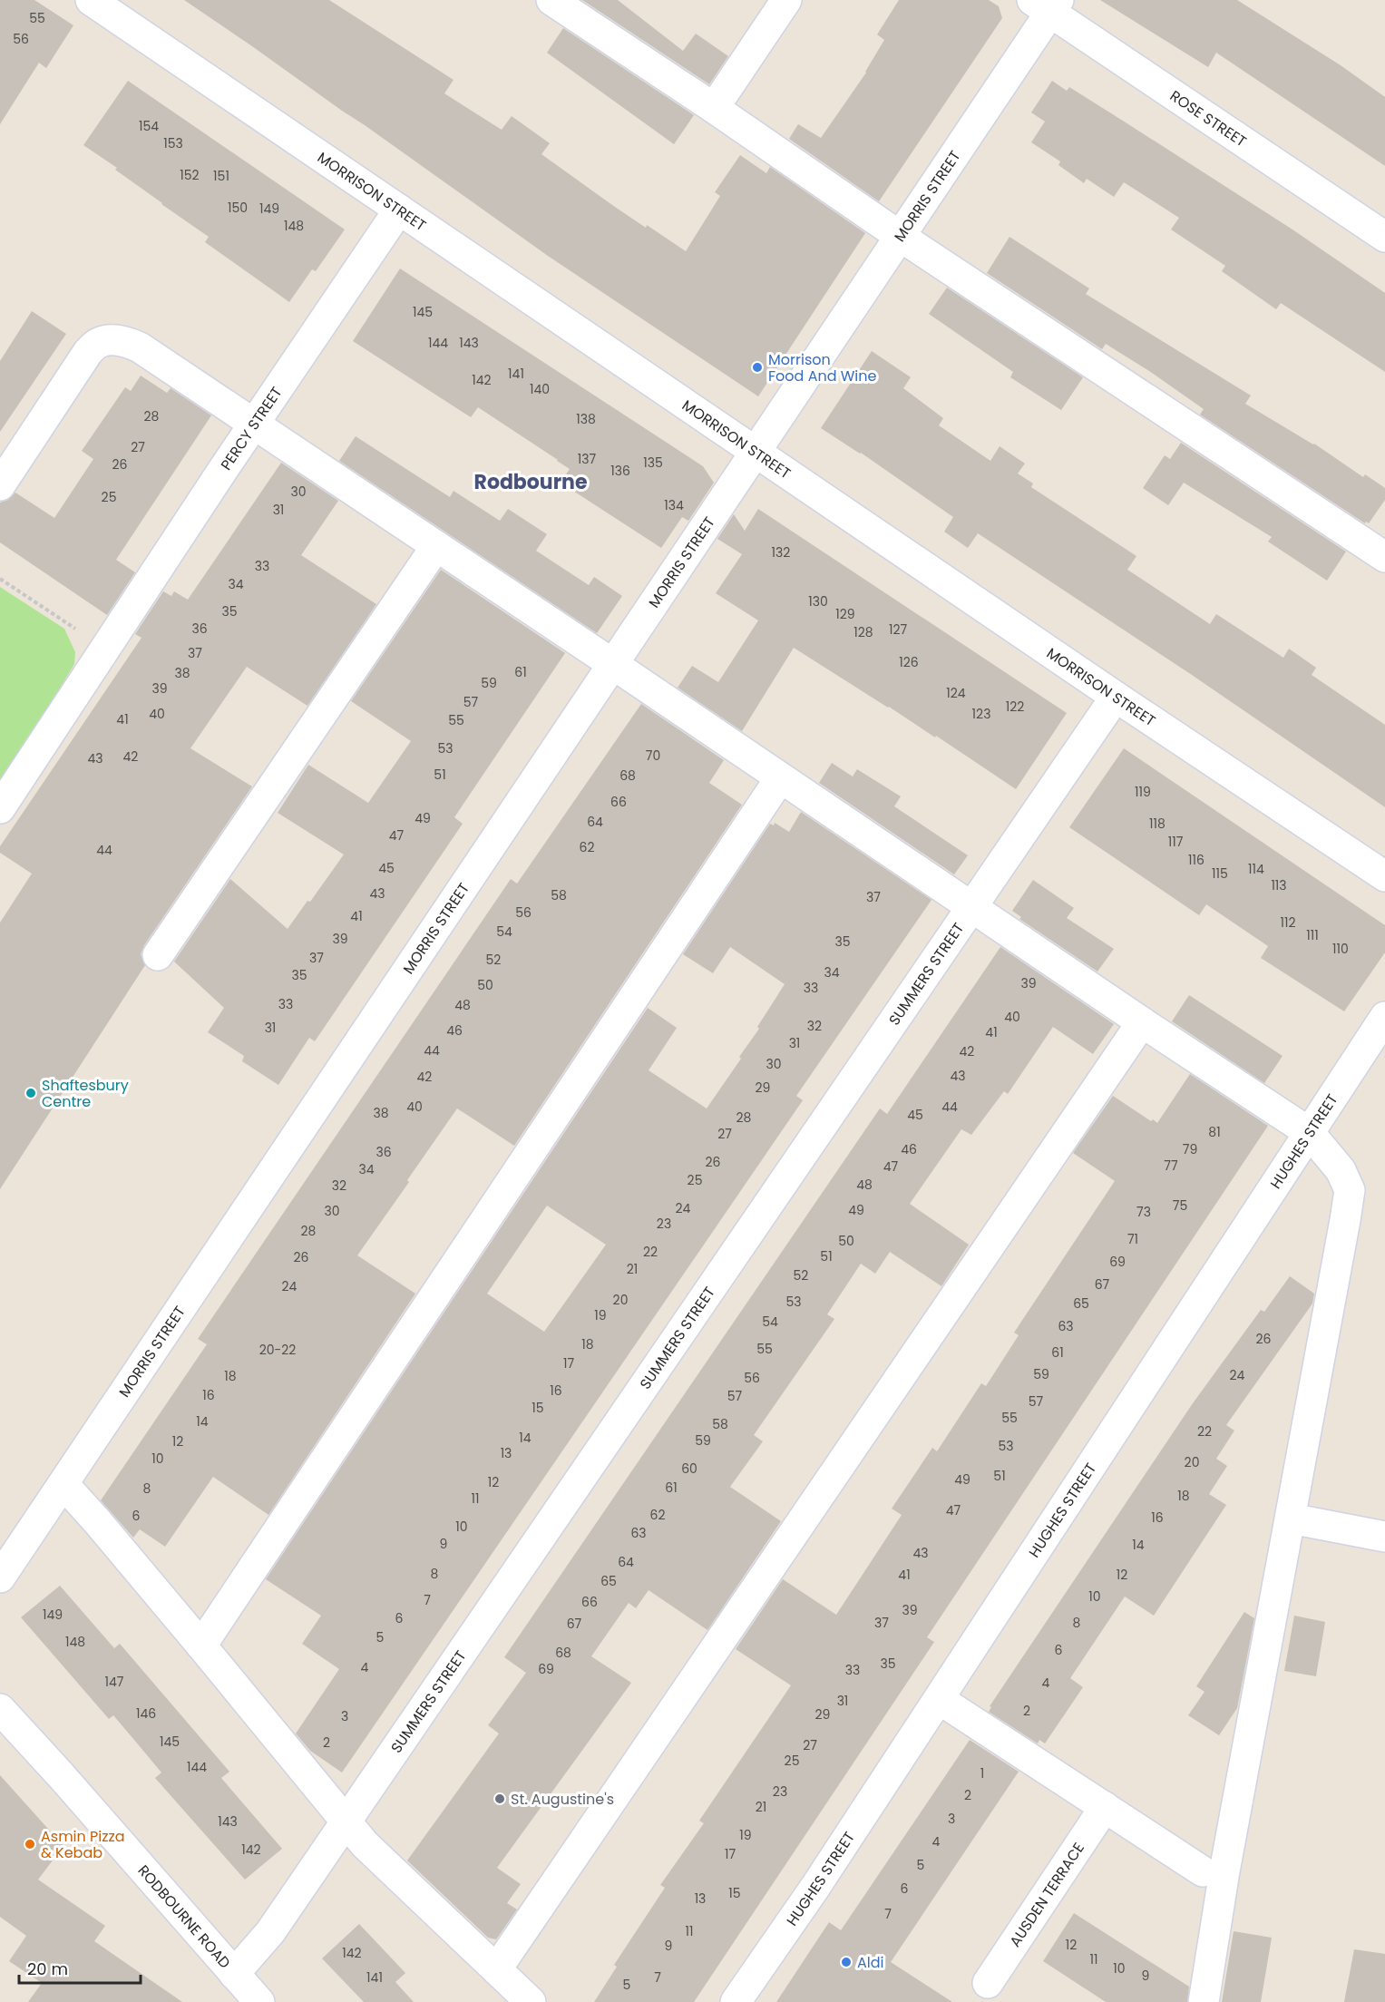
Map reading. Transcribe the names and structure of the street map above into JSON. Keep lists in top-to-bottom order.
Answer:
{
  "streets": {
    "street": [
      "ROSE STREET",
      "MORRISON STREET",
      "MORRIS STREET",
      "PERCY STREET",
      "SUMMERS STREET",
      "HUGHES STREET",
      "AUSDEN TERRACE",
      "RODBOURNE ROAD"
    ]
  },
  "crossings": [
    ["ROSE STREET", "MORRIS STREET"],
    ["MORRISON STREET", "MORRIS STREET"],
    ["MORRISON STREET", "PERCY STREET"],
    ["MORRISON STREET", "SUMMERS STREET"],
    ["SUMMERS STREET", "RODBOURNE ROAD"]
  ],
  "districts": ["Rodbourne"],
  "places": [
    "Morrison Food And Wine",
    "Shaftesbury Centre",
    "St. Augustine's",
    "Asmin Pizza & Kebab",
    "Aldi"
  ],
  "house_numbers": [
    "55",
    "56",
    "154",
    "153",
    "152",
    "151",
    "150",
    "149",
    "148",
    "145",
    "144",
    "143",
    "141",
    "142",
    "140",
    "28",
    "138",
    "27",
    "137",
    "135",
    "26",
    "136",
    "30",
    "25",
    "134",
    "31",
    "132",
    "33",
    "34",
    "130",
    "35",
    "129",
    "36",
    "127",
    "128",
    "37",
    "126",
    "61",
    "38",
    "59",
    "39",
    "124",
    "57",
    "122",
    "40",
    "123",
    "41",
    "55",
    "53",
    "70",
    "42",
    "43",
    "51",
    "68",
    "119",
    "66",
    "49",
    "64",
    "118",
    "47",
    "117",
    "62",
    "44",
    "116",
    "45",
    "114",
    "115",
    "113",
    "43",
    "58",
    "37",
    "56",
    "41",
    "112",
    "54",
    "111",
    "39",
    "35",
    "110",
    "37",
    "52",
    "34",
    "35",
    "39",
    "50",
    "33",
    "33",
    "48",
    "40",
    "32",
    "31",
    "46",
    "41",
    "31",
    "44",
    "42",
    "30",
    "43",
    "42",
    "29",
    "40",
    "44",
    "38",
    "45",
    "28",
    "81",
    "27",
    "46",
    "79",
    "36",
    "26",
    "77",
    "47",
    "34",
    "25",
    "48",
    "32",
    "75",
    "24",
    "49",
    "30",
    "73",
    "23",
    "28",
    "71",
    "50",
    "22",
    "51",
    "26",
    "69",
    "21",
    "52",
    "67",
    "24",
    "20",
    "53",
    "65",
    "19",
    "54",
    "63",
    "26",
    "18",
    "55",
    "20-22",
    "61",
    "17",
    "59",
    "24",
    "18",
    "56",
    "16",
    "16",
    "57",
    "57",
    "15",
    "55",
    "14",
    "58",
    "22",
    "14",
    "59",
    "12",
    "53",
    "13",
    "10",
    "20",
    "60",
    "51",
    "49",
    "12",
    "61",
    "8",
    "18",
    "11",
    "47",
    "62",
    "6",
    "16",
    "10",
    "63",
    "9",
    "14",
    "43",
    "64",
    "8",
    "41",
    "12",
    "65",
    "10",
    "7",
    "66",
    "39",
    "149",
    "6",
    "37",
    "8",
    "67",
    "5",
    "148",
    "6",
    "68",
    "35",
    "4",
    "69",
    "33",
    "147",
    "4",
    "31",
    "2",
    "146",
    "29",
    "3",
    "145",
    "2",
    "27",
    "25",
    "144",
    "1",
    "23",
    "2",
    "21",
    "3",
    "143",
    "19",
    "4",
    "142",
    "17",
    "5",
    "6",
    "15",
    "13",
    "7",
    "11",
    "12",
    "9",
    "142",
    "11",
    "10",
    "9",
    "141",
    "7",
    "5"
  ],
  "scale_bar": "20 m"
}
